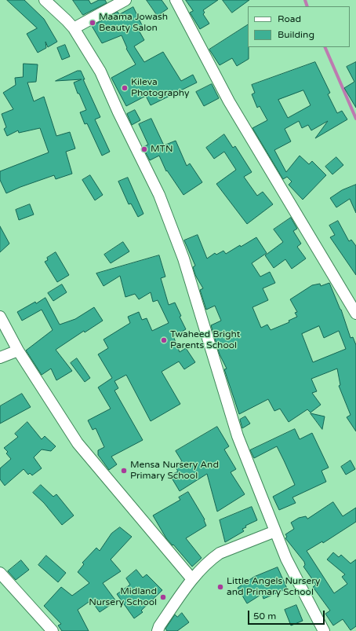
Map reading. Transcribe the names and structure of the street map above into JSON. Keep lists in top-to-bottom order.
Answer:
{
  "places": [
    "Maama Jowash Beauty Salon",
    "Kileva Photography",
    "MTN",
    "Twaheed Bright Parents School",
    "Mensa Nursery And Primary School",
    "Little Angels Nursery and Primary School",
    "Midland Nursery School"
  ],
  "legend": ["Road", "Building"],
  "scale_bar": "50 m"
}
